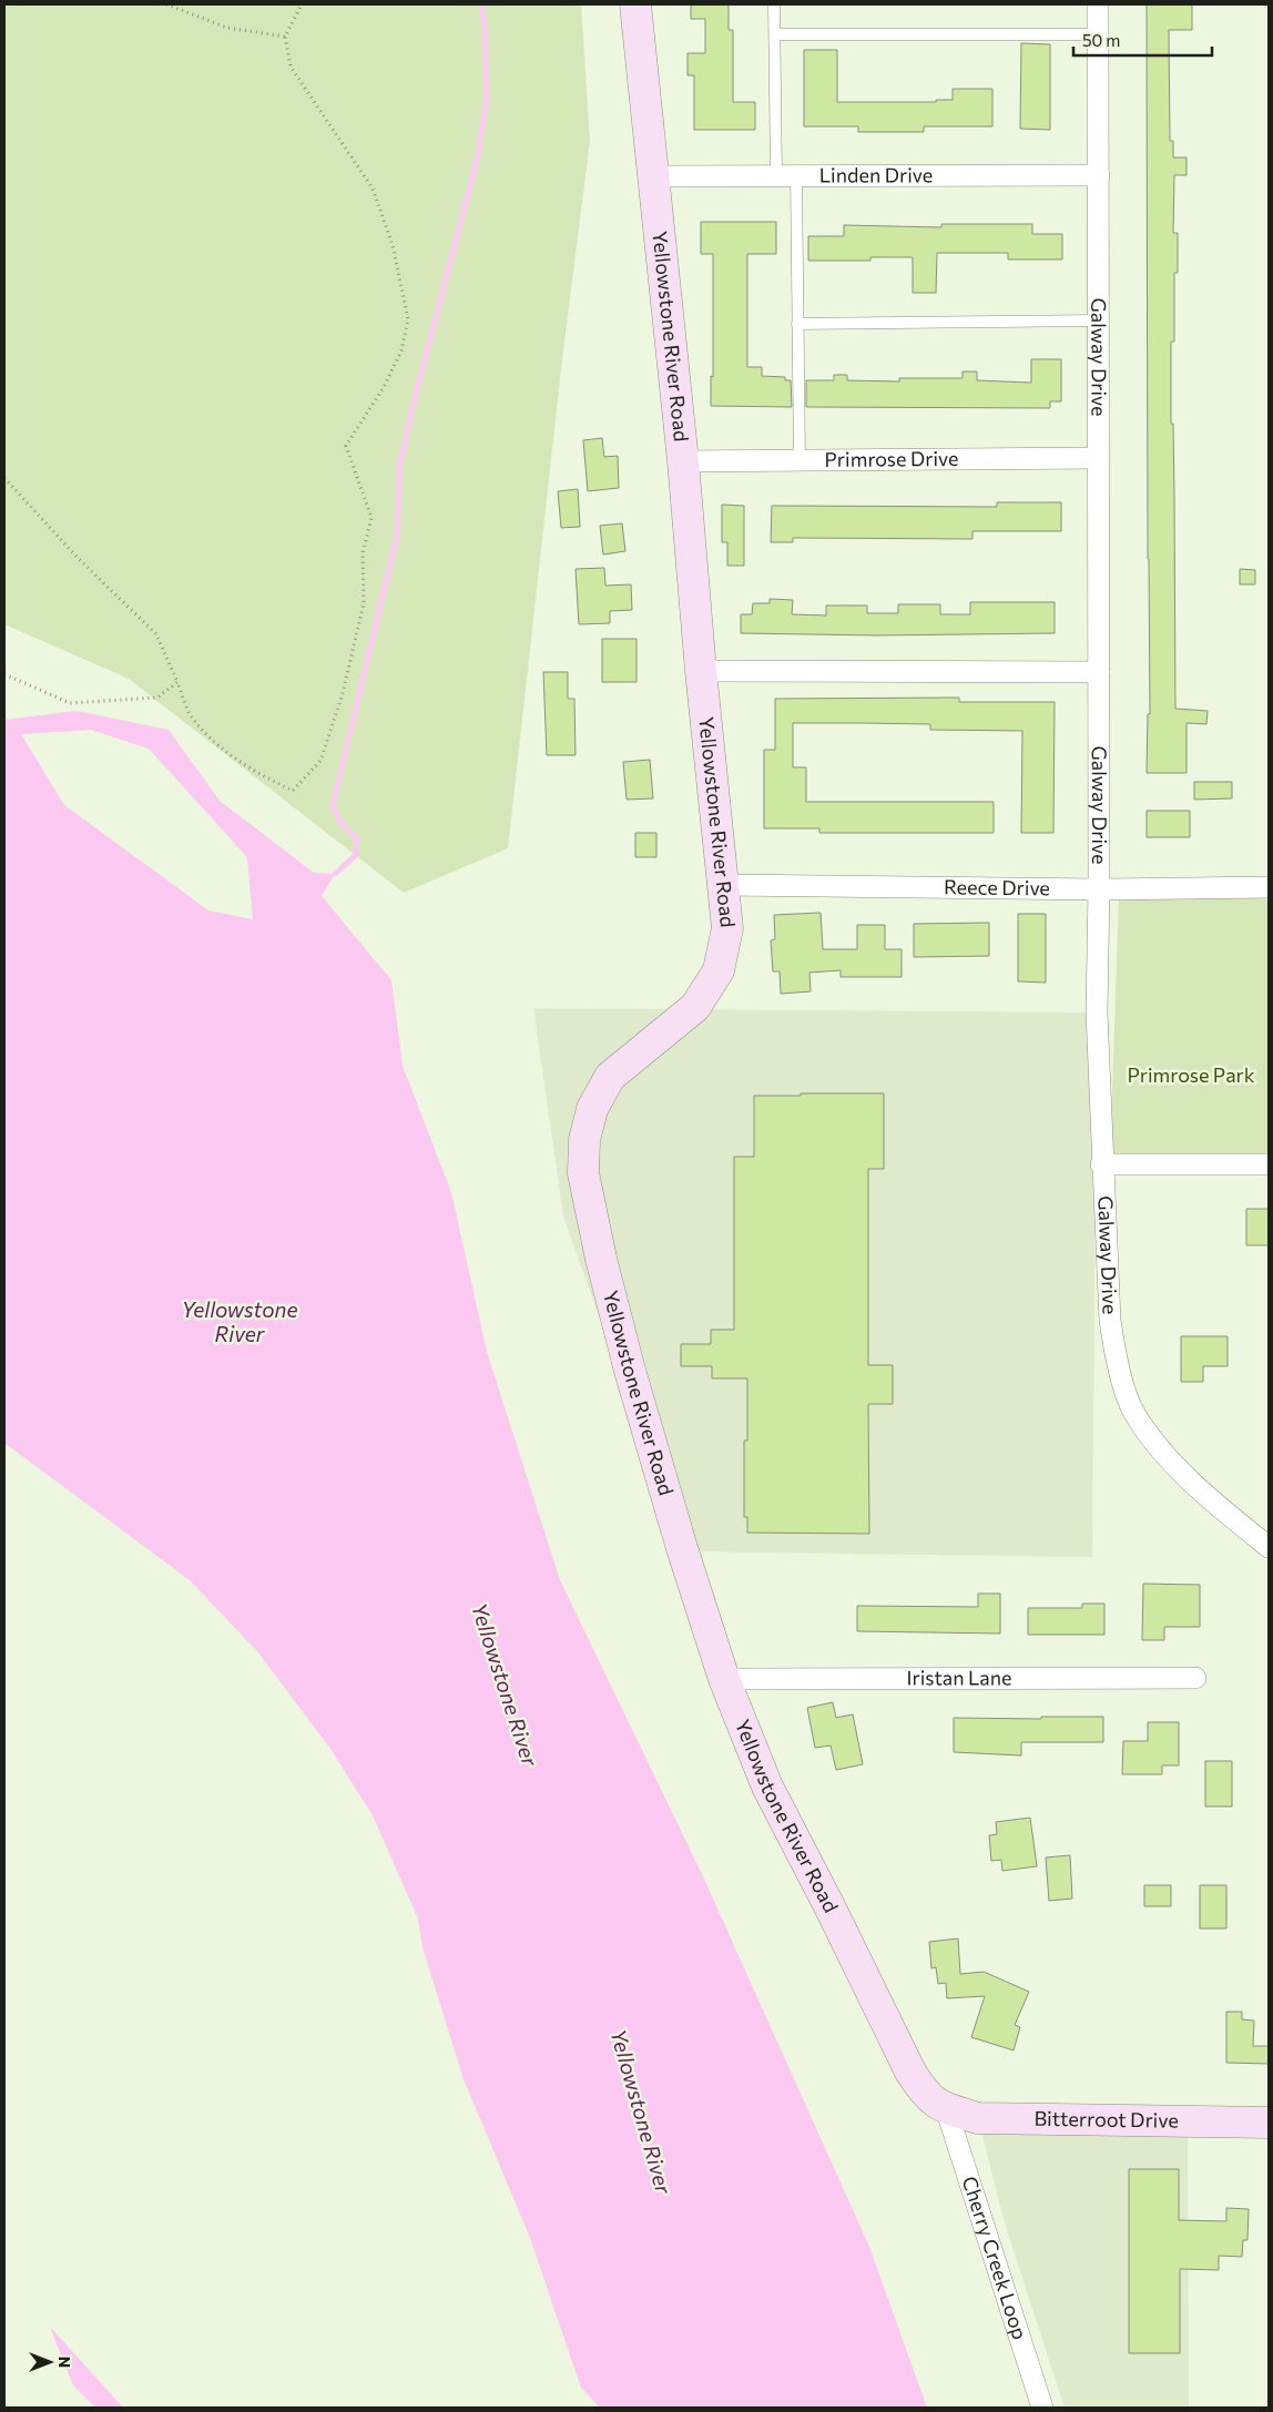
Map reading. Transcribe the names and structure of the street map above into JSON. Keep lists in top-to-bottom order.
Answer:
{
  "streets": {
    "street": [
      "Linden Drive",
      "Yellowstone River Road",
      "Galway Drive",
      "Primrose Drive",
      "Reece Drive",
      "Iristan Lane",
      "Bitterroot Drive",
      "Cherry Creek Loop"
    ]
  },
  "crossings": [
    ["Linden Drive", "Yellowstone River Road"],
    ["Linden Drive", "Galway Drive"],
    ["Yellowstone River Road", "Primrose Drive"],
    ["Yellowstone River Road", "Reece Drive"],
    ["Yellowstone River Road", "Iristan Lane"],
    ["Yellowstone River Road", "Bitterroot Drive"],
    ["Yellowstone River Road", "Cherry Creek Loop"],
    ["Galway Drive", "Primrose Drive"],
    ["Galway Drive", "Reece Drive"],
    ["Bitterroot Drive", "Cherry Creek Loop"]
  ],
  "water": ["Yellowstone River"],
  "parks": ["Primrose Park"],
  "scale_bar": "50 m",
  "north": "right"
}
